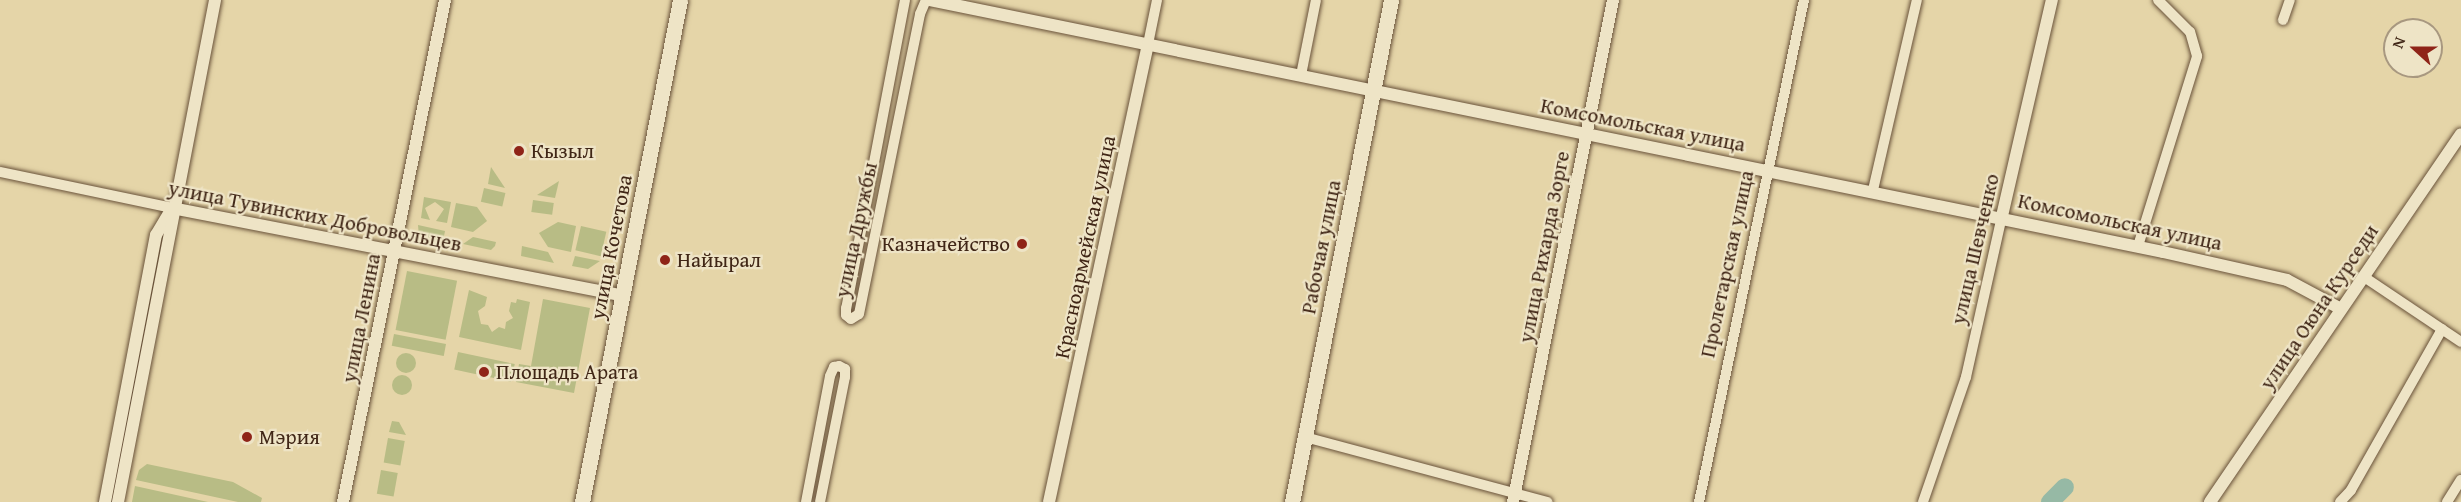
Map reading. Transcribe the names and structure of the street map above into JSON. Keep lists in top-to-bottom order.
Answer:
{
  "streets": {
    "main road": ["улица Кочетова", "Рабочая улица"],
    "street": [
      "Комсомольская улица",
      "улица Тувинских Добровольцев",
      "улица Дружбы",
      "Красноармейская улица",
      "улица Рихарда Зорге",
      "улица Шевченко",
      "Пролетарская улица",
      "улица Оюна Курседи",
      "улица Ленина"
    ]
  },
  "crossings": [
    ["Комсомольская улица", "улица Дружбы"],
    ["Комсомольская улица", "Красноармейская улица"],
    ["Комсомольская улица", "Рабочая улица"],
    ["Комсомольская улица", "улица Рихарда Зорге"],
    ["Комсомольская улица", "улица Шевченко"],
    ["Комсомольская улица", "Пролетарская улица"],
    ["Комсомольская улица", "улица Оюна Курседи"],
    ["улица Тувинских Добровольцев", "улица Кочетова"],
    ["улица Тувинских Добровольцев", "улица Ленина"]
  ],
  "places": [
    "Кызыл",
    "Казначейство",
    "Найырал",
    "Площадь Арата",
    "Мэрия"
  ],
  "north": "left"
}
